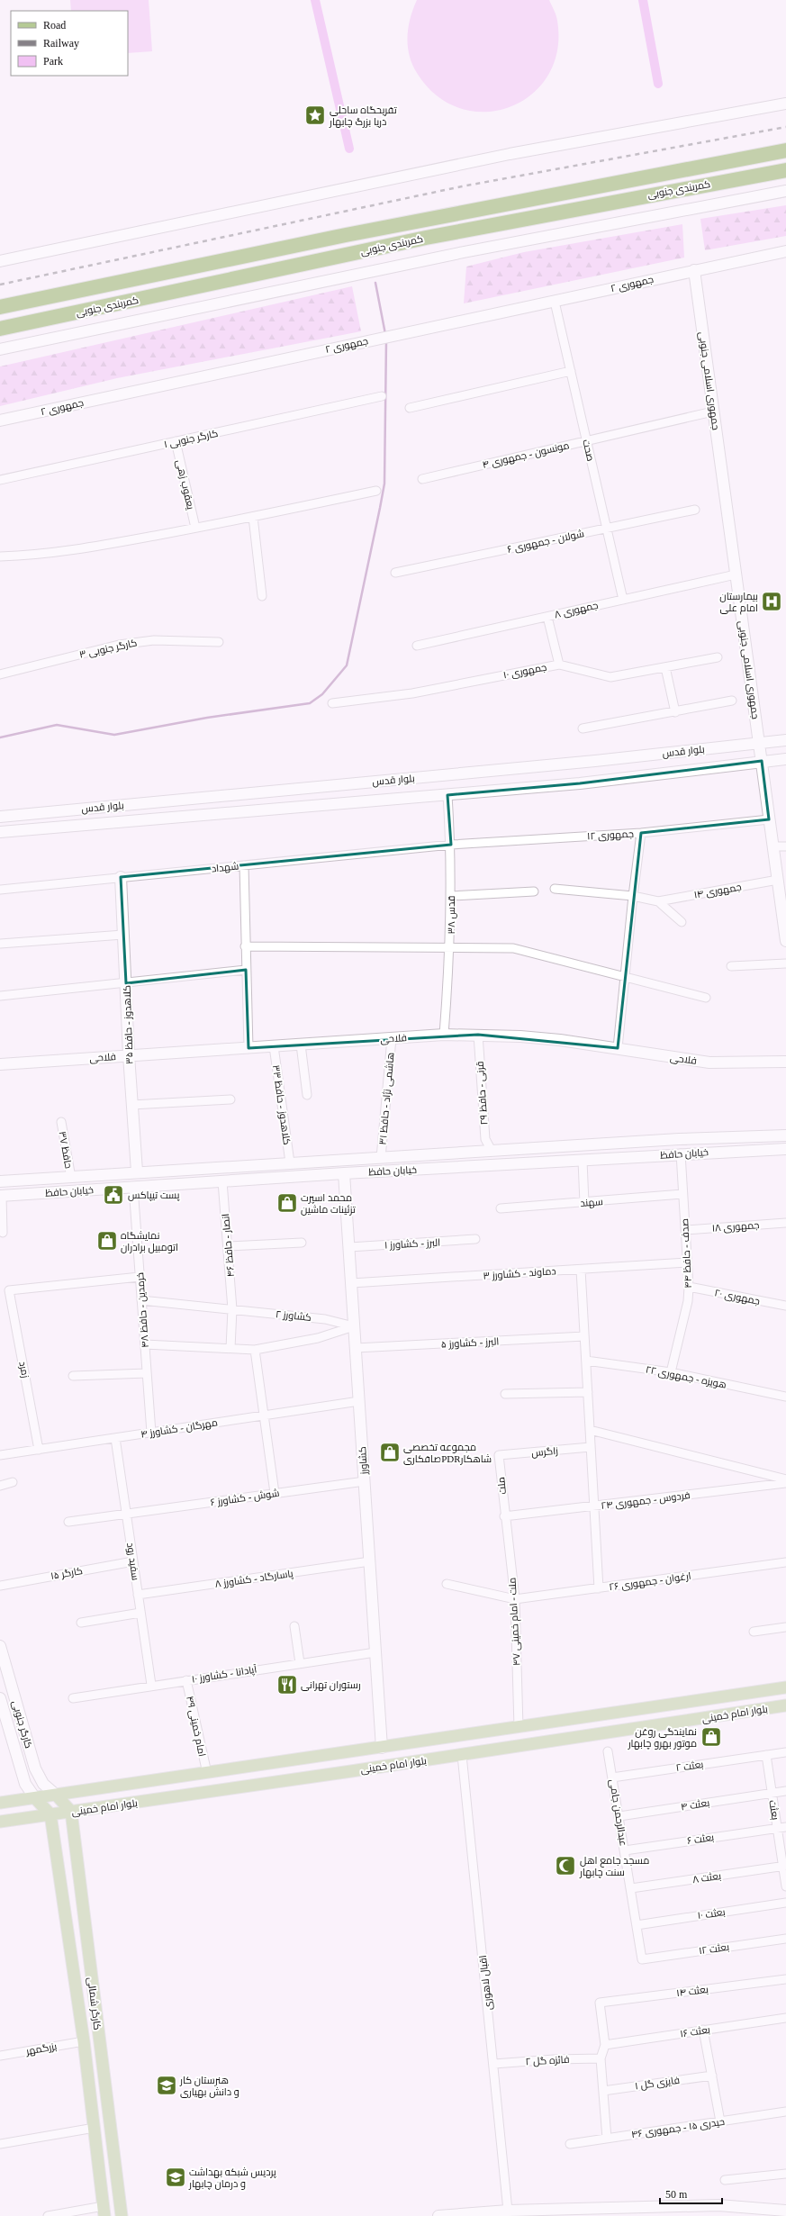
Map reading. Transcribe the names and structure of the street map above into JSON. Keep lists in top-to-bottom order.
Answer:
{
  "streets": {
    "highway": ["کمربندی جنوبی"],
    "main road": [
      "جمهوری ۲",
      "جمهوری اسلامی جنوبی",
      "بلوار قدس",
      "کلاهدوز - حافظ ۳۵",
      "فلاحی",
      "خیابان حافظ",
      "کشاورز",
      "بلوار امام خمینی",
      "کارگر جنوبی",
      "کارگر شمالی"
    ],
    "street": [
      "کارگر جنوبی ۱",
      "صحت",
      "مونسون - جمهوری ۴",
      "یعقوب زهی",
      "شولان - جمهوری ۶",
      "جمهوری ۸",
      "کارگر جنوبی ۳",
      "جمهوری ۱۰",
      "جمهوری ۱۲",
      "شهداد",
      "جمهوری ۱۴",
      "قدس ۳۸",
      "قرنی - حافظ ۲۹",
      "هاشمی نژاد - حافظ ۳۱",
      "کلاهدوز - حافظ ۳۳",
      "حافظ ۳۷",
      "سهند",
      "جمهوری ۱۸",
      "البرز - کشاورز ۱",
      "انصار - حافظ ۴۶",
      "صدف - حافظ ۴۴",
      "دماوند - کشاورز ۳",
      "جمهوری ۲۰",
      "خرمدین - حافظ ۴۸",
      "کشاورز ۲",
      "البرز - کشاورز ۵",
      "زمرد",
      "هویزه - جمهوری ۲۲",
      "مهرگان - کشاورز ۴",
      "زاگرس",
      "ملت",
      "شوش - کشاورز ۶",
      "فردوس - جمهوری ۲۴",
      "سفید رود",
      "کارگر ۱۵",
      "پاسارگاد - کشاورز ۸",
      "ارغوان - جمهوری ۲۶",
      "ملت - امام خمینی ۴۷",
      "آپادانا - کشاورز ۱۰",
      "امام خمینی ۴۹",
      "بعثت ۲",
      "بعثت ۴",
      "بعثت",
      "عبدالرحمن جامی",
      "بعثت ۶",
      "بعثت ۸",
      "بعثت ۱۰",
      "بعثت ۱۲",
      "اقبال لاهوری",
      "بعثت ۱۴",
      "بعثت ۱۶",
      "بزرگمهر",
      "فائزه گل ۲",
      "فایزی گل ۱",
      "حیدری ۱۵ - جمهوری ۴۶"
    ]
  },
  "crossings": [
    ["جمهوری ۲", "جمهوری اسلامی جنوبی"],
    ["جمهوری ۲", "صحت"],
    ["جمهوری اسلامی جنوبی", "مونسون - جمهوری ۴"],
    ["جمهوری اسلامی جنوبی", "جمهوری ۸"],
    ["جمهوری اسلامی جنوبی", "بلوار قدس"],
    ["جمهوری اسلامی جنوبی", "جمهوری ۱۲"],
    ["جمهوری اسلامی جنوبی", "جمهوری ۱۴"],
    ["کارگر جنوبی ۱", "یعقوب زهی"],
    ["صحت", "مونسون - جمهوری ۴"],
    ["صحت", "شولان - جمهوری ۶"],
    ["صحت", "جمهوری ۸"],
    ["بلوار قدس", "قدس ۳۸"],
    ["جمهوری ۱۲", "شهداد"],
    ["جمهوری ۱۲", "قدس ۳۸"],
    ["شهداد", "قدس ۳۸"],
    ["شهداد", "کلاهدوز - حافظ ۳۵"],
    ["قدس ۳۸", "فلاحی"],
    ["کلاهدوز - حافظ ۳۵", "فلاحی"],
    ["کلاهدوز - حافظ ۳۵", "خیابان حافظ"],
    ["فلاحی", "قرنی - حافظ ۲۹"],
    ["فلاحی", "هاشمی نژاد - حافظ ۳۱"],
    ["فلاحی", "کلاهدوز - حافظ ۳۳"],
    ["قرنی - حافظ ۲۹", "خیابان حافظ"],
    ["هاشمی نژاد - حافظ ۳۱", "خیابان حافظ"],
    ["کلاهدوز - حافظ ۳۳", "خیابان حافظ"],
    ["حافظ ۳۷", "خیابان حافظ"],
    ["خیابان حافظ", "انصار - حافظ ۴۶"],
    ["خیابان حافظ", "صدف - حافظ ۴۴"],
    ["خیابان حافظ", "خرمدین - حافظ ۴۸"],
    ["خیابان حافظ", "کشاورز"],
    ["سهند", "صدف - حافظ ۴۴"],
    ["جمهوری ۱۸", "صدف - حافظ ۴۴"],
    ["البرز - کشاورز ۱", "کشاورز"],
    ["انصار - حافظ ۴۶", "کشاورز ۲"],
    ["صدف - حافظ ۴۴", "دماوند - کشاورز ۳"],
    ["صدف - حافظ ۴۴", "جمهوری ۲۰"],
    ["صدف - حافظ ۴۴", "هویزه - جمهوری ۲۲"],
    ["دماوند - کشاورز ۳", "کشاورز"],
    ["خرمدین - حافظ ۴۸", "کشاورز ۲"],
    ["خرمدین - حافظ ۴۸", "زمرد"],
    ["خرمدین - حافظ ۴۸", "مهرگان - کشاورز ۴"],
    ["کشاورز ۲", "کشاورز"],
    ["البرز - کشاورز ۵", "کشاورز"],
    ["زمرد", "مهرگان - کشاورز ۴"],
    ["مهرگان - کشاورز ۴", "کشاورز"],
    ["مهرگان - کشاورز ۴", "سفید رود"],
    ["زاگرس", "ملت"],
    ["کشاورز", "شوش - کشاورز ۶"],
    ["کشاورز", "پاسارگاد - کشاورز ۸"],
    ["کشاورز", "آپادانا - کشاورز ۱۰"],
    ["کشاورز", "بلوار امام خمینی"],
    ["ملت", "فردوس - جمهوری ۲۴"],
    ["ملت", "ملت - امام خمینی ۴۷"],
    ["شوش - کشاورز ۶", "سفید رود"],
    ["فردوس - جمهوری ۲۴", "ملت - امام خمینی ۴۷"],
    ["سفید رود", "کارگر ۱۵"],
    ["سفید رود", "پاسارگاد - کشاورز ۸"],
    ["سفید رود", "آپادانا - کشاورز ۱۰"],
    ["ارغوان - جمهوری ۲۶", "ملت - امام خمینی ۴۷"],
    ["ملت - امام خمینی ۴۷", "بلوار امام خمینی"],
    ["آپادانا - کشاورز ۱۰", "امام خمینی ۴۹"],
    ["بلوار امام خمینی", "کارگر جنوبی"],
    ["بلوار امام خمینی", "امام خمینی ۴۹"],
    ["بلوار امام خمینی", "اقبال لاهوری"],
    ["بلوار امام خمینی", "کارگر شمالی"],
    ["بعثت ۲", "بعثت"],
    ["بعثت ۲", "عبدالرحمن جامی"],
    ["بعثت ۴", "بعثت"],
    ["بعثت ۴", "عبدالرحمن جامی"],
    ["بعثت", "بعثت ۶"],
    ["بعثت", "بعثت ۸"],
    ["عبدالرحمن جامی", "بعثت ۶"],
    ["عبدالرحمن جامی", "بعثت ۸"],
    ["عبدالرحمن جامی", "بعثت ۱۰"],
    ["عبدالرحمن جامی", "بعثت ۱۲"],
    ["اقبال لاهوری", "فائزه گل ۲"],
    ["بعثت ۱۴", "بعثت ۱۶"],
    ["کارگر شمالی", "بزرگمهر"]
  ],
  "places": {
    "place": ["تفریحگاه ساحلی دریا بزرگ چابهار"],
    "hospital": ["بیمارستان امام علی"],
    "public building": ["پست تیپاکس"],
    "shop": [
      "محمد اسپرت تزئینات ماشین",
      "نمایشگاه اتومبیل برادران",
      "مجموعه تخصصی صافکاریPDRشاهکار",
      "نمایندگی روغن موتور بهرو چابهار"
    ],
    "restaurant": ["رستوران تهرانی"],
    "mosque": ["مسجد جامع اهل سنت چابهار"],
    "school or university": ["هنرستان کار و دانش بهیاری", "پردیس شبکه بهداشت و درمان چابهار"]
  },
  "legend": ["Road", "Railway", "Park"],
  "scale_bar": "50 m"
}
